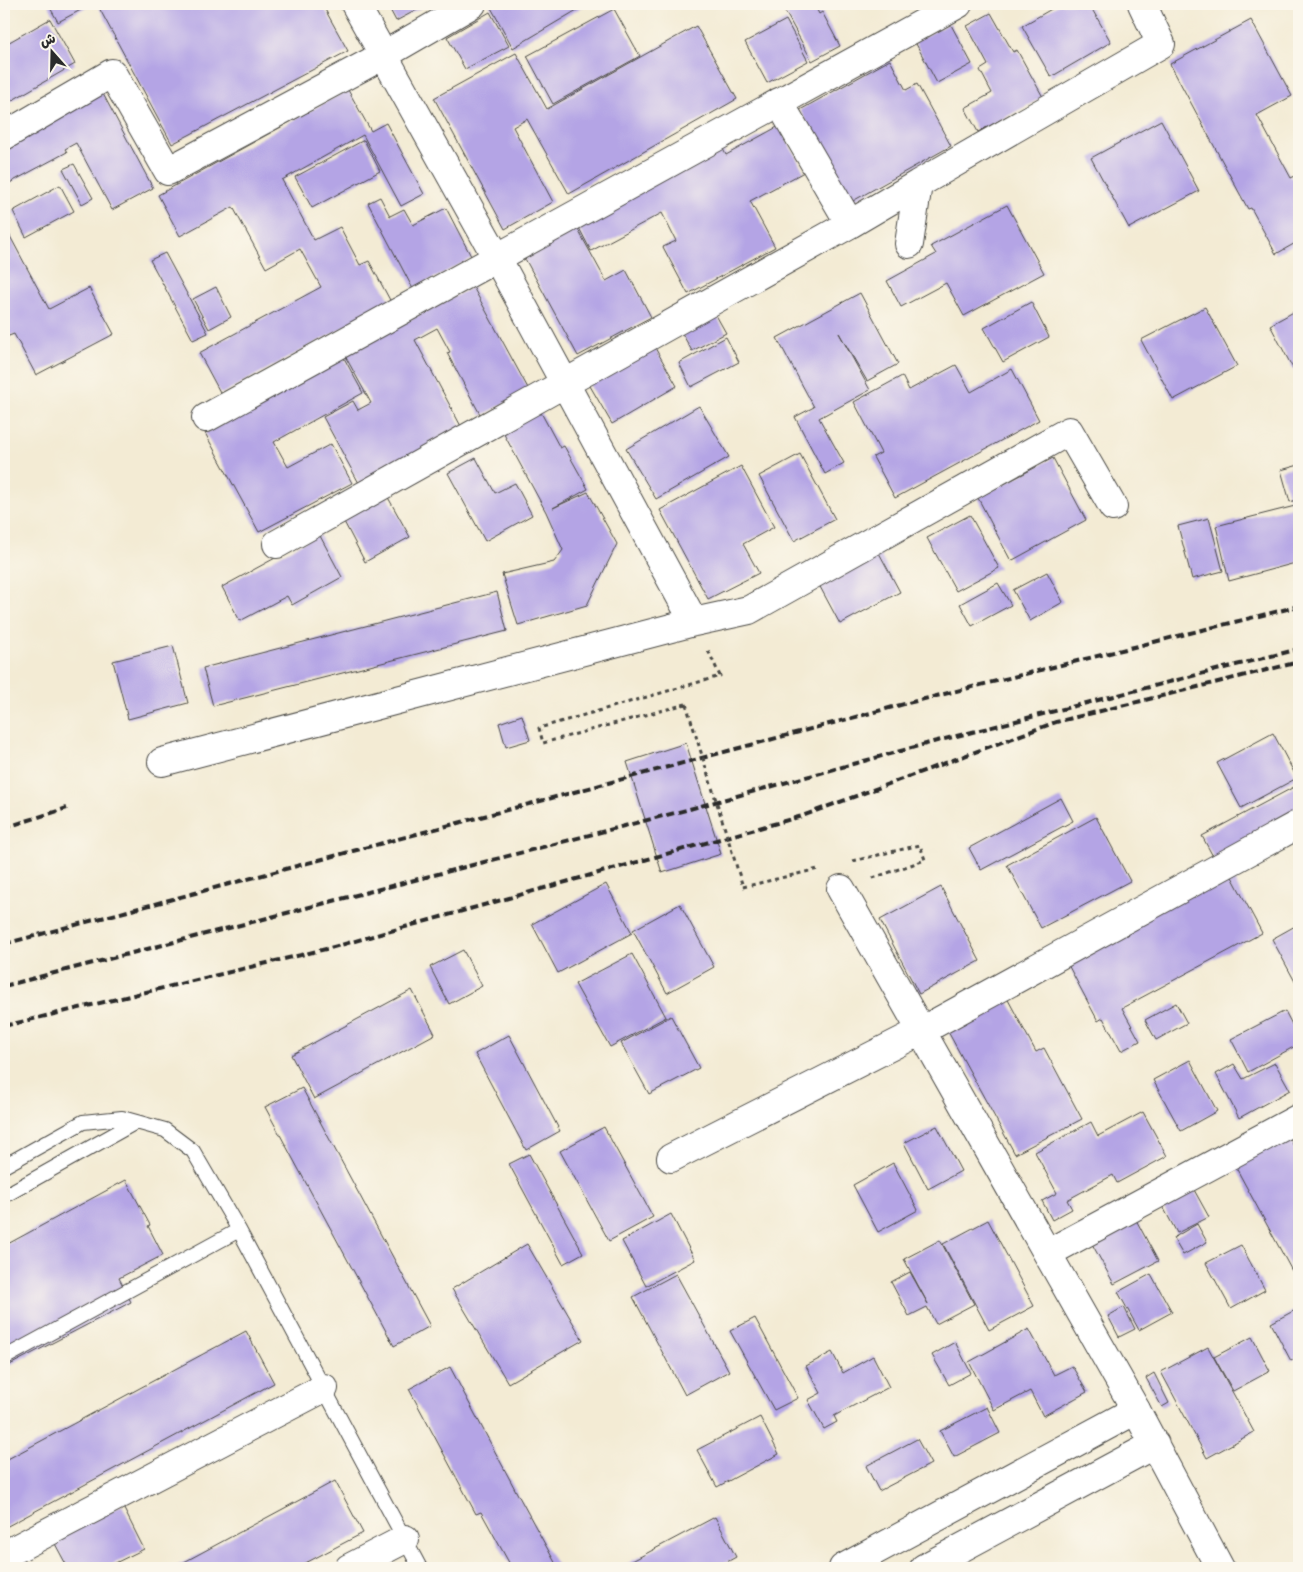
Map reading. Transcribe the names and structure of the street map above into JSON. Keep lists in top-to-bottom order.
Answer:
{
  "north": "top"
}
